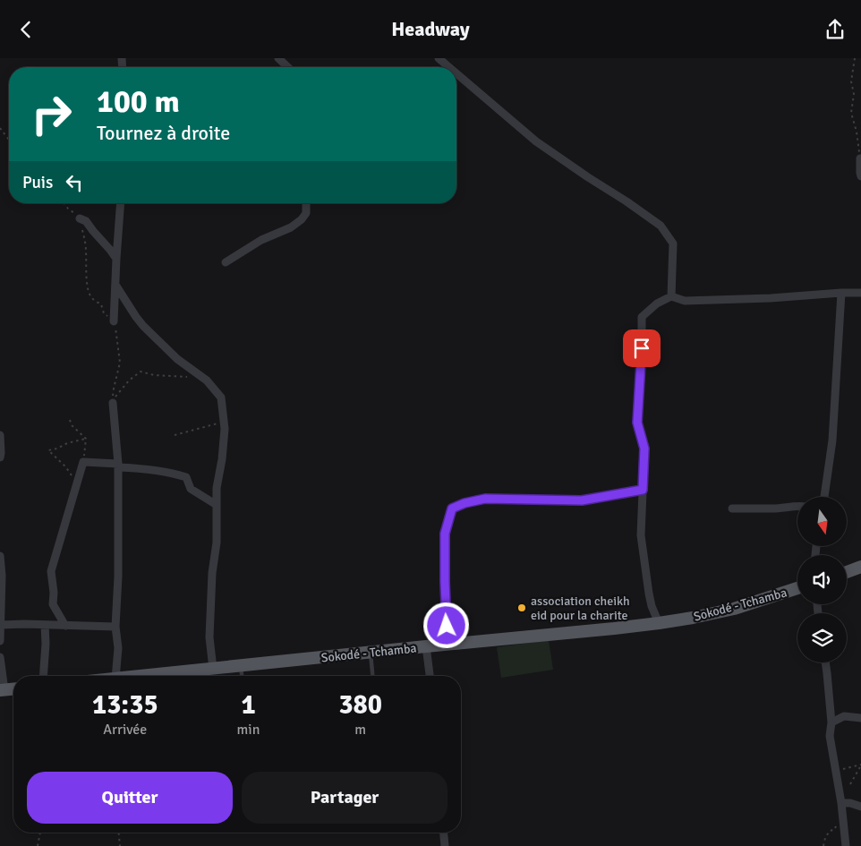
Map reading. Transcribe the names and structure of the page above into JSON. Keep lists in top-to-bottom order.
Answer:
{
  "streets": {
    "main road": ["Sokodé - Tchamba"]
  },
  "places": ["association cheikh eid pour la charite"],
  "north": "bottom",
  "page": {
    "header": "Headway",
    "turn": ["100 m", "Tournez à droite"],
    "then": "Puis",
    "eta": [
      "13:35",
      "Arrivée",
      "1",
      "min",
      "380",
      "m"
    ],
    "buttons": ["Quitter", "Partager"]
  }
}
